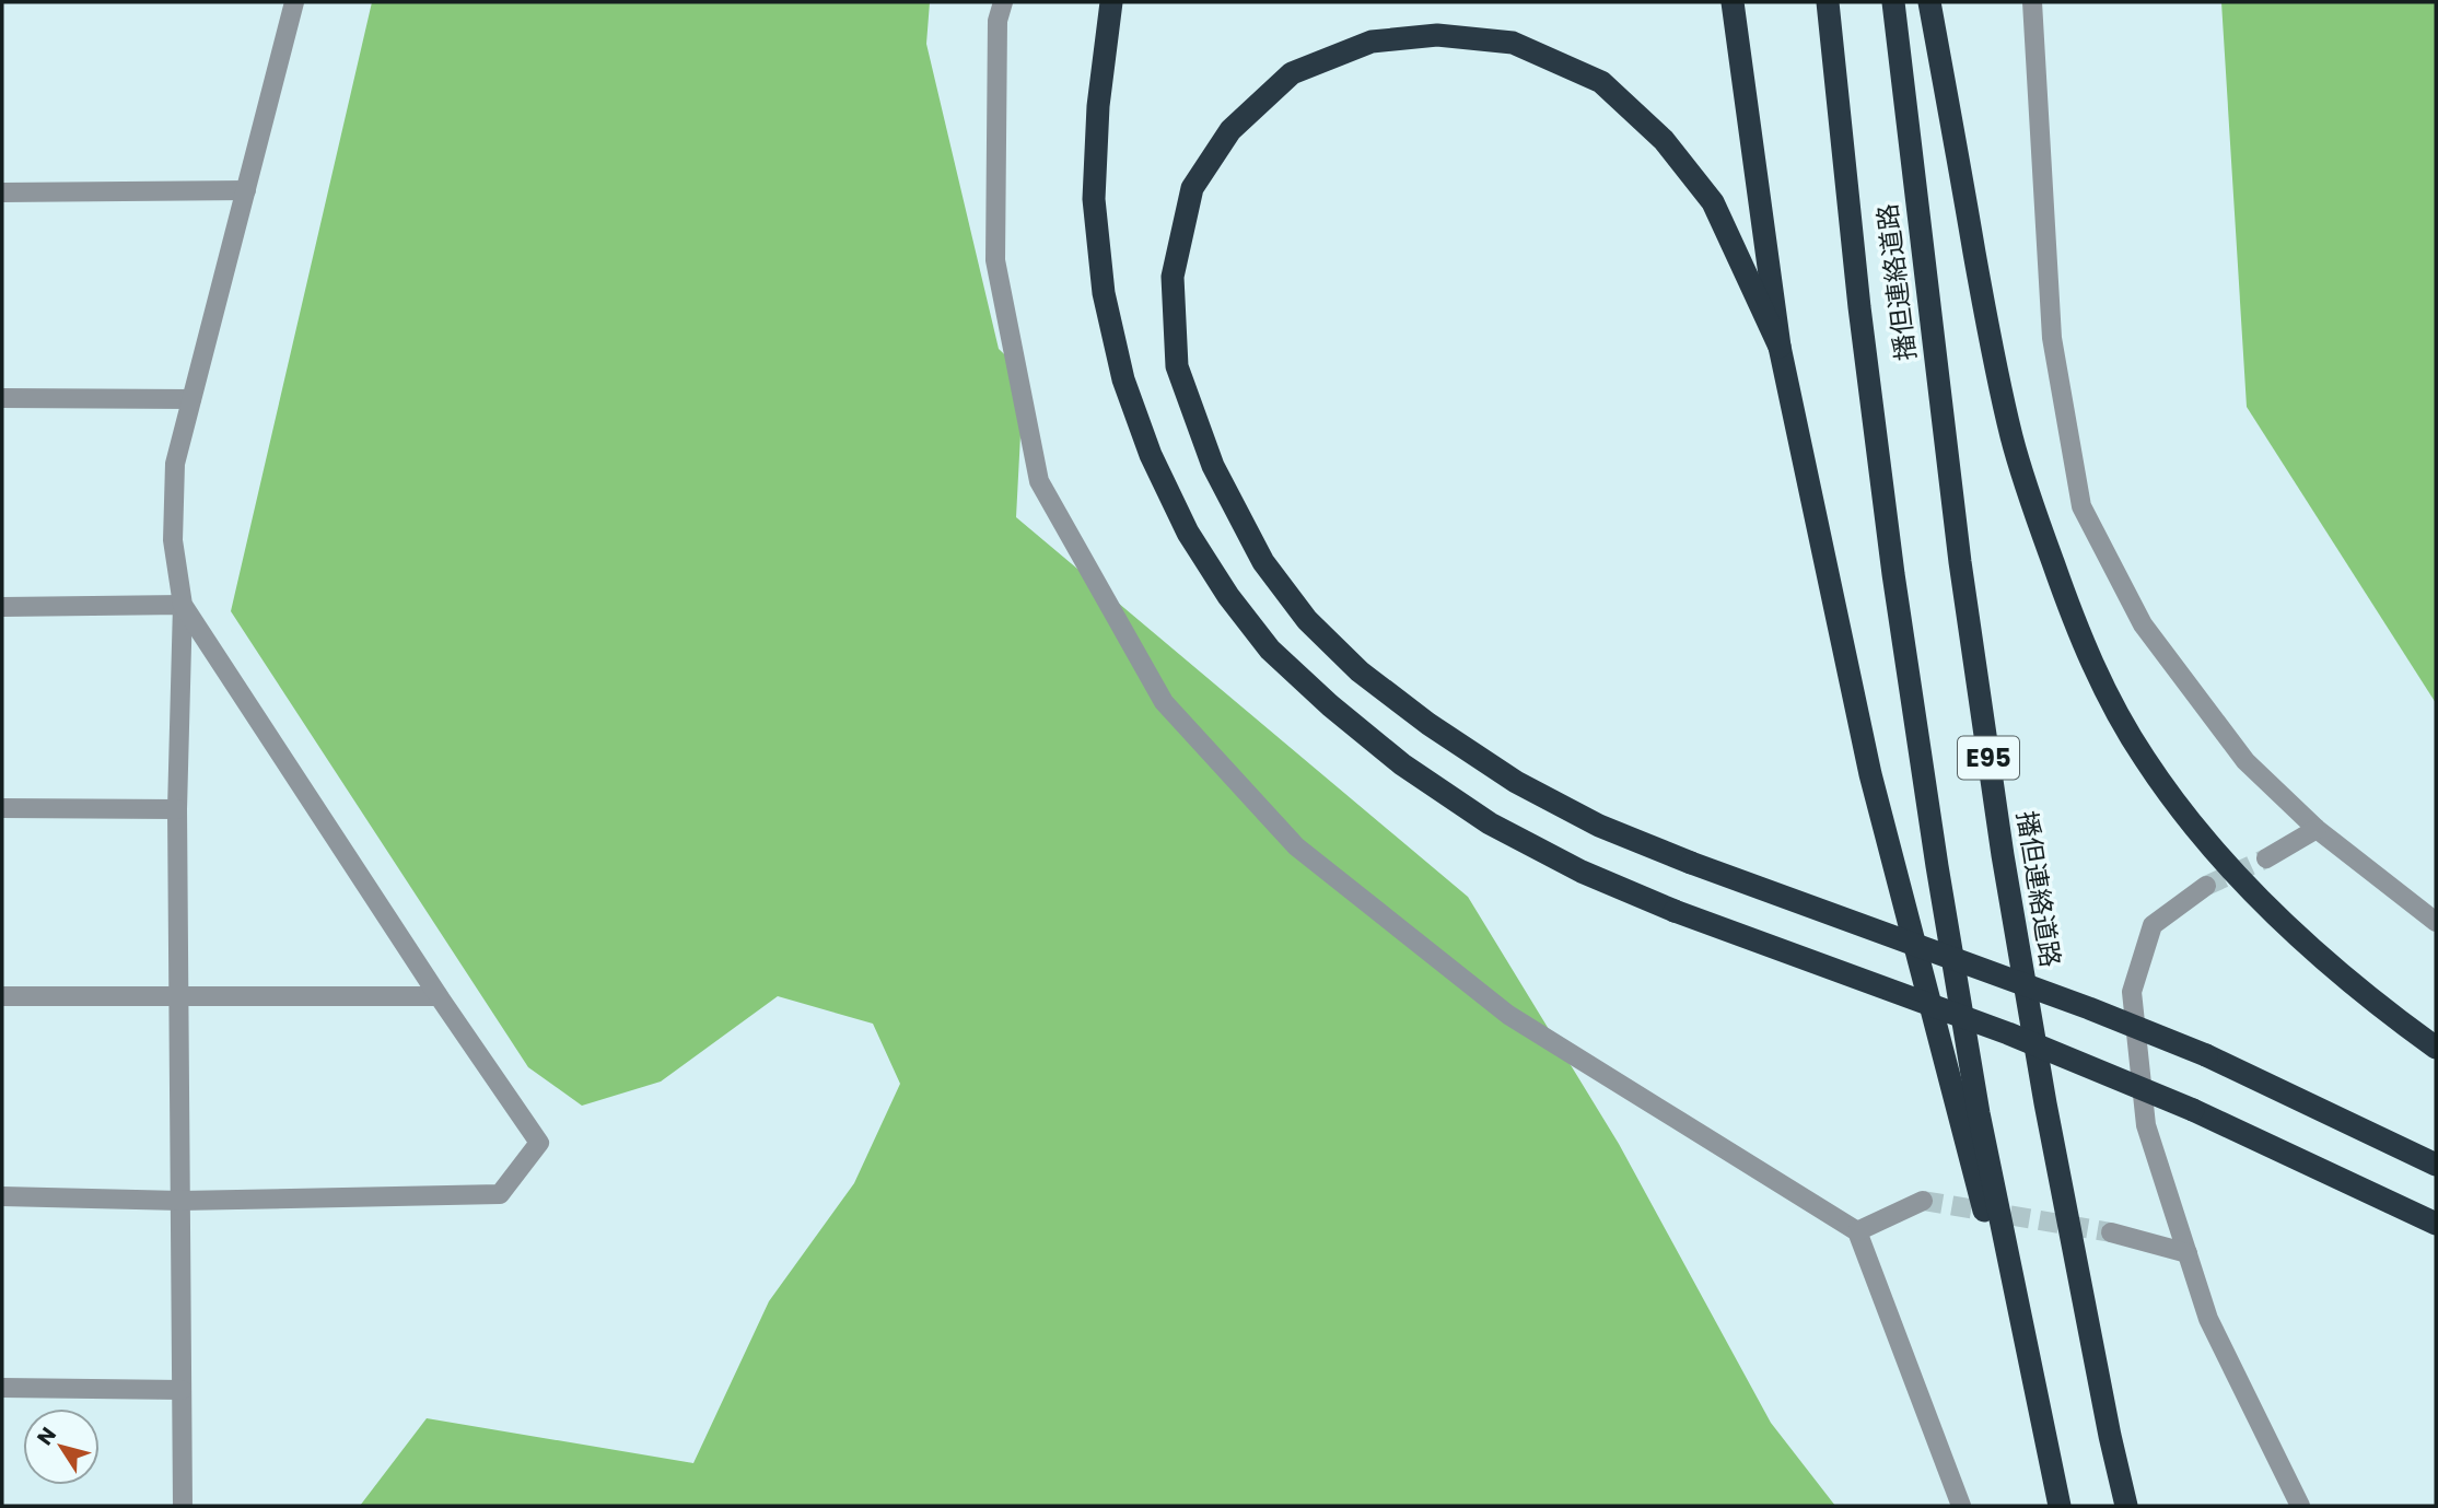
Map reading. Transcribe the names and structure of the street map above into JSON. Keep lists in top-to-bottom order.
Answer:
{
  "streets": {
    "highway": ["播但連絡道路", "E95"]
  },
  "north": "top left"
}
